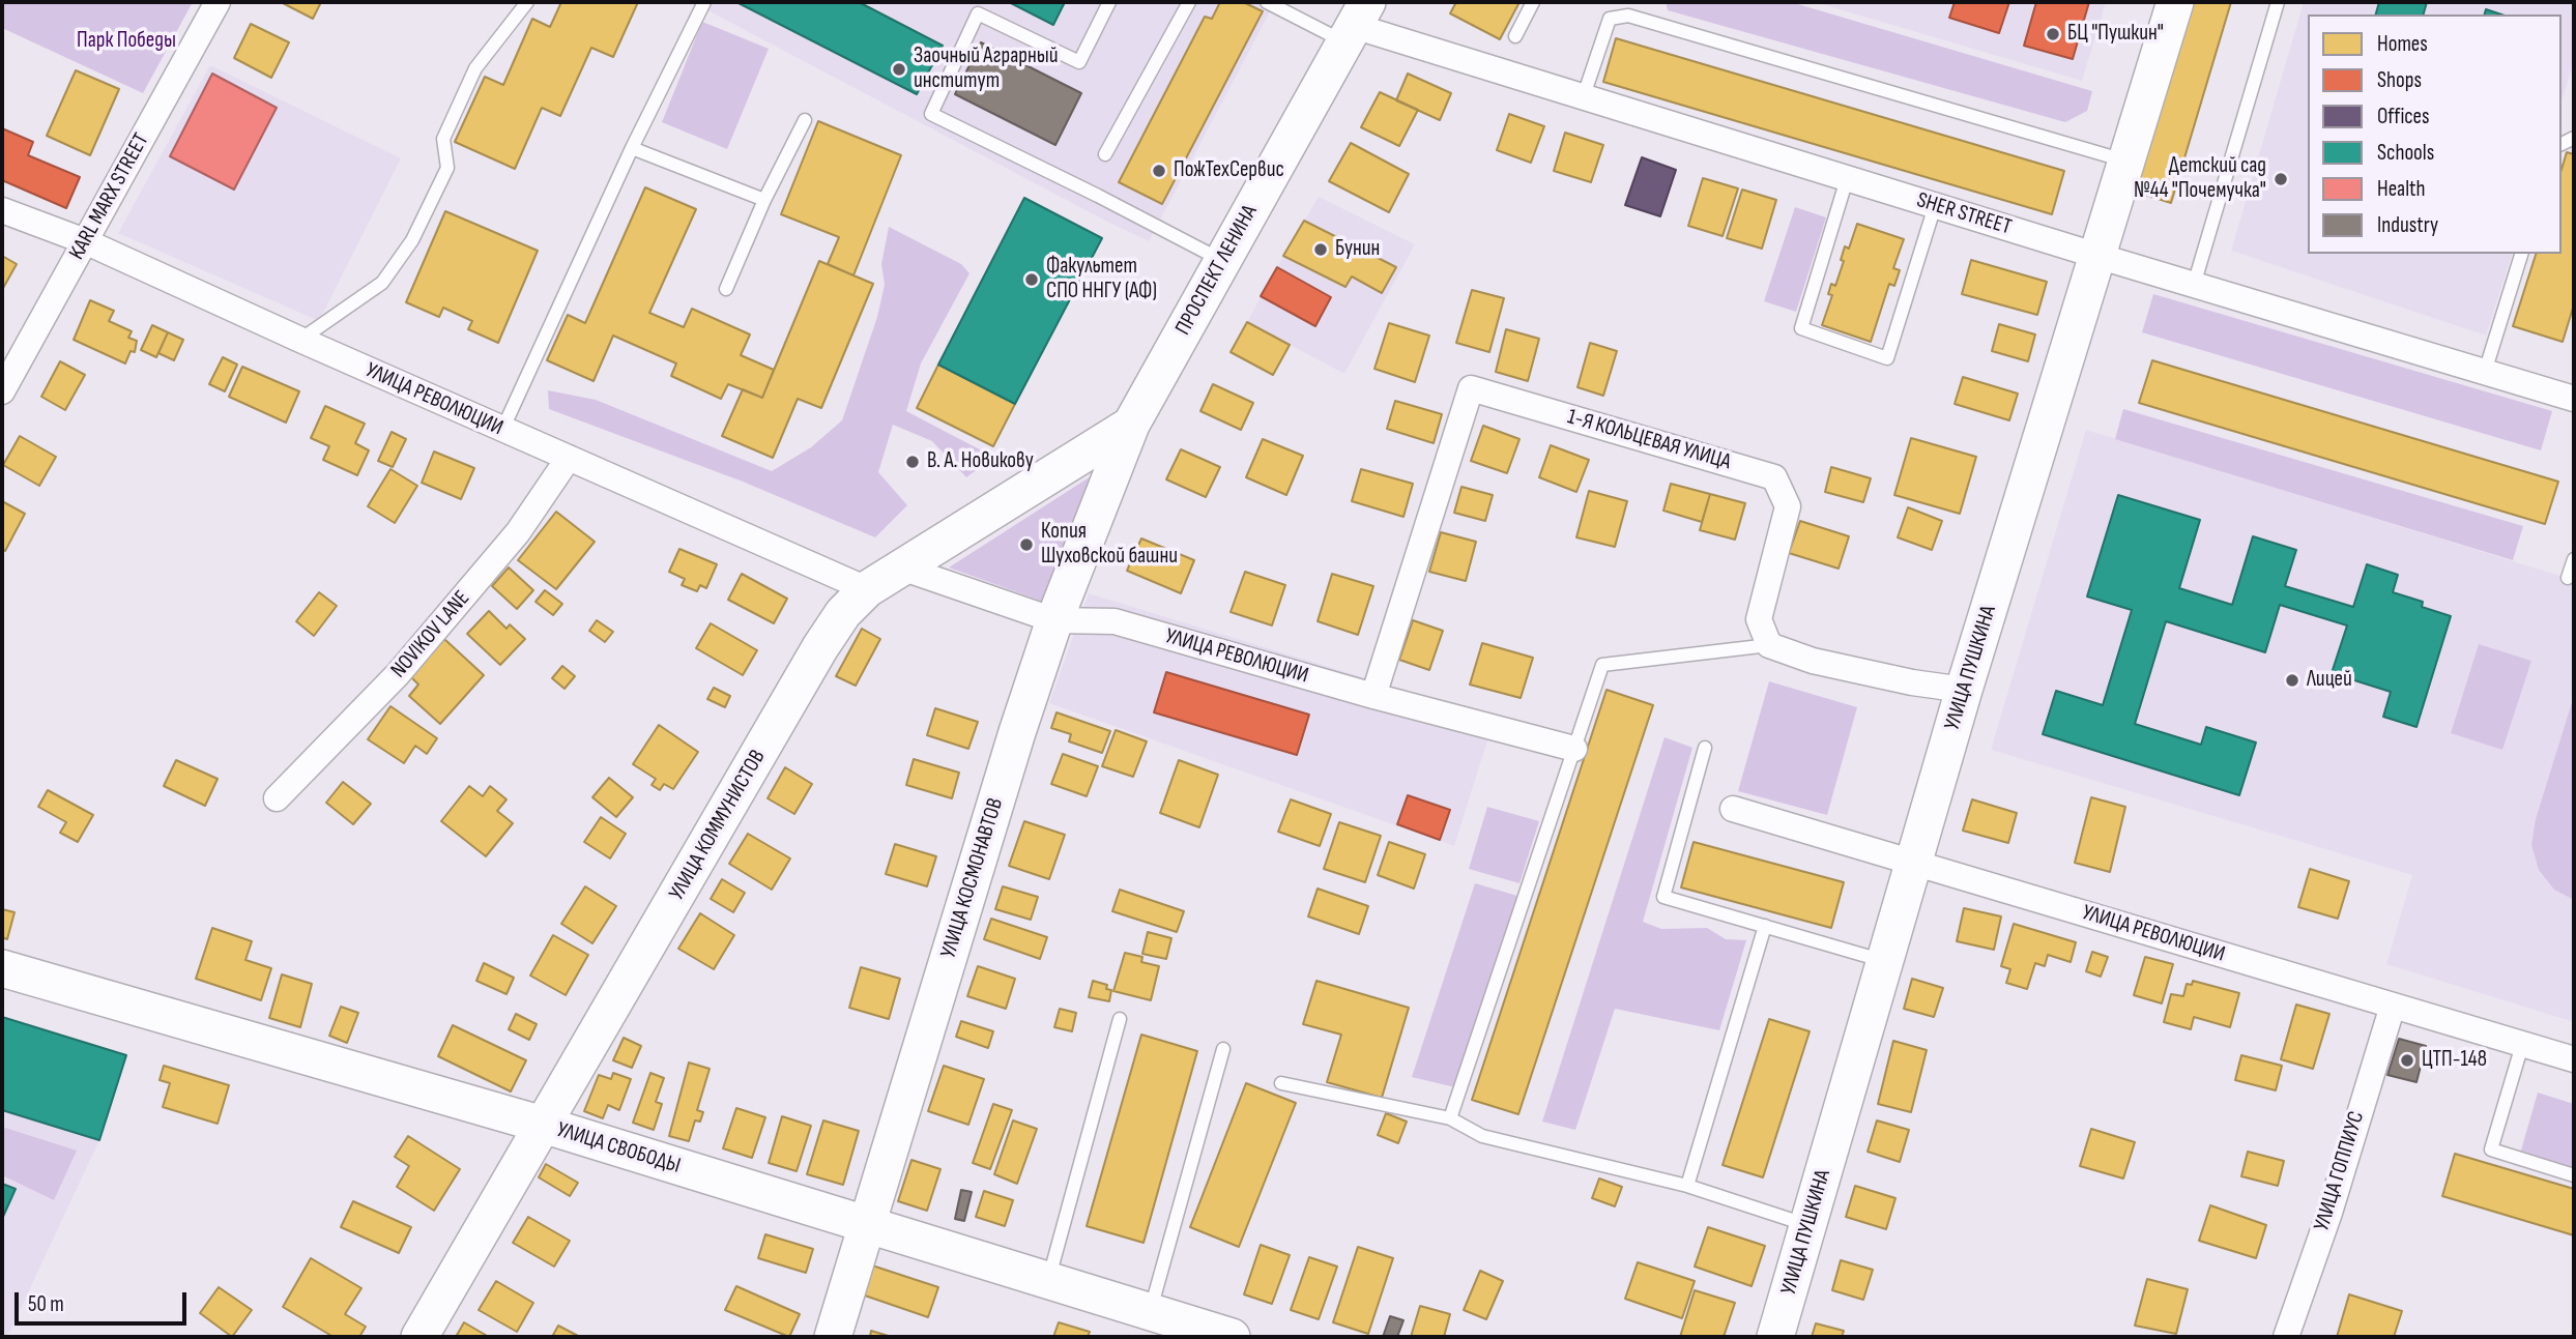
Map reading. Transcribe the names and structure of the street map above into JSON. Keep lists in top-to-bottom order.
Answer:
{
  "streets": {
    "street": [
      "KARL MARX STREET",
      "SHER STREET",
      "ПРОСПЕКТ ЛЕНИНА",
      "УЛИЦА РЕВОЛЮЦИИ",
      "1-Я КОЛЬЦЕВАЯ УЛИЦА",
      "NOVIKOV LANE",
      "УЛИЦА ПУШКИНА",
      "УЛИЦА КОММУНИСТОВ",
      "УЛИЦА КОСМОНАВТОВ",
      "УЛИЦА СВОБОДЫ",
      "УЛИЦА ГОППИУС"
    ]
  },
  "crossings": [
    ["KARL MARX STREET", "УЛИЦА РЕВОЛЮЦИИ"],
    ["SHER STREET", "ПРОСПЕКТ ЛЕНИНА"],
    ["SHER STREET", "УЛИЦА ПУШКИНА"],
    ["ПРОСПЕКТ ЛЕНИНА", "УЛИЦА КОММУНИСТОВ"],
    ["ПРОСПЕКТ ЛЕНИНА", "УЛИЦА КОСМОНАВТОВ"],
    ["УЛИЦА РЕВОЛЮЦИИ", "1-Я КОЛЬЦЕВАЯ УЛИЦА"],
    ["УЛИЦА РЕВОЛЮЦИИ", "NOVIKOV LANE"],
    ["УЛИЦА РЕВОЛЮЦИИ", "УЛИЦА ПУШКИНА"],
    ["УЛИЦА РЕВОЛЮЦИИ", "УЛИЦА КОММУНИСТОВ"],
    ["УЛИЦА РЕВОЛЮЦИИ", "УЛИЦА КОСМОНАВТОВ"],
    ["УЛИЦА РЕВОЛЮЦИИ", "УЛИЦА ГОППИУС"],
    ["УЛИЦА КОММУНИСТОВ", "УЛИЦА КОСМОНАВТОВ"],
    ["УЛИЦА КОММУНИСТОВ", "УЛИЦА СВОБОДЫ"],
    ["УЛИЦА КОСМОНАВТОВ", "УЛИЦА СВОБОДЫ"]
  ],
  "parks": ["Парк Победы"],
  "places": [
    "БЦ \"Пушкин\"",
    "Заочный Аграрный институт",
    "ПожТехСервис",
    "Детский сад №44 \"Почемучка\"",
    "Бунин",
    "Факультет СПО ННГУ (АФ)",
    "В. А. Новикову",
    "Копия Шуховской башни",
    "Лицей",
    "ЦТП-148"
  ],
  "legend": [
    "Homes",
    "Shops",
    "Offices",
    "Schools",
    "Health",
    "Industry"
  ],
  "scale_bar": "50 m"
}
